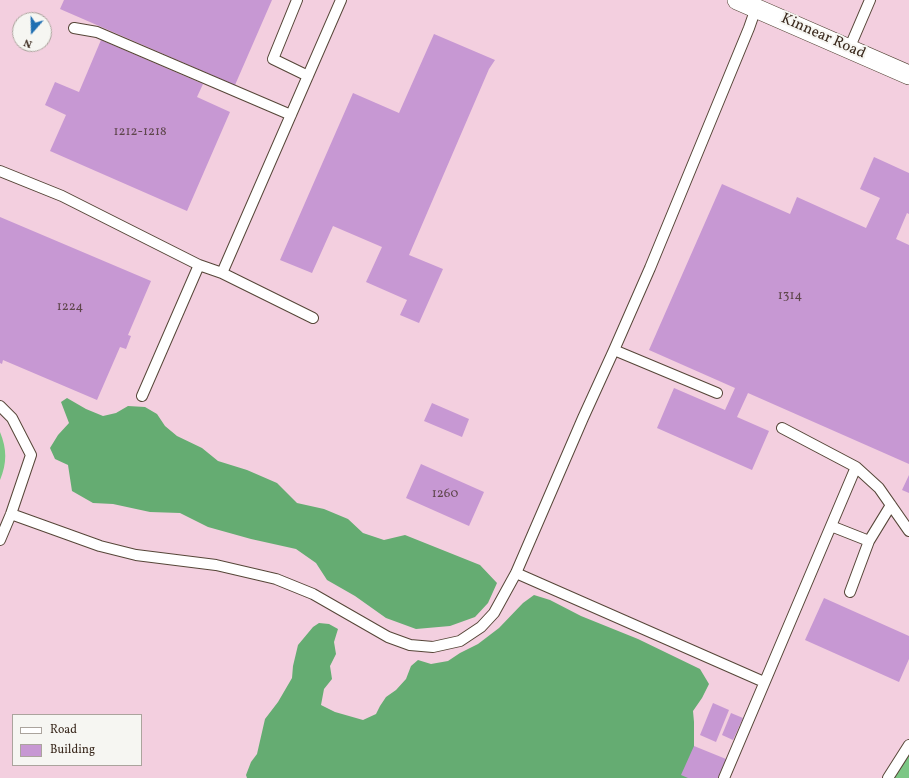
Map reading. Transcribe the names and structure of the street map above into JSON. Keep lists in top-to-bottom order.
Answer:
{
  "streets": {
    "street": ["Kinnear Road"]
  },
  "house_numbers": [
    "1212-1218",
    "1314",
    "1224",
    "1260"
  ],
  "legend": ["Road", "Building"],
  "north": "bottom"
}
